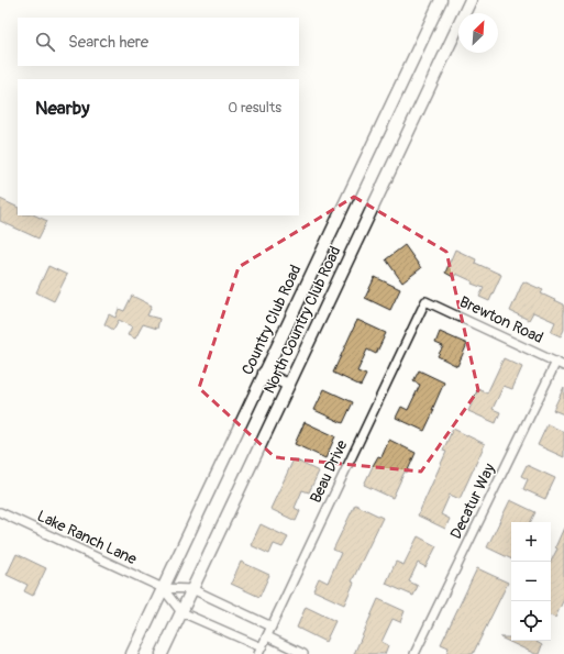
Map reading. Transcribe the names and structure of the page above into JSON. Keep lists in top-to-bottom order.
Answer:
{
  "streets": {
    "main road": ["Country Club Road", "North Country Club Road"],
    "street": [
      "Brewton Road",
      "Beau Drive",
      "Decatur Way",
      "Lake Ranch Lane"
    ]
  },
  "crossings": [
    ["Country Club Road", "Lake Ranch Lane"],
    ["Brewton Road", "Beau Drive"],
    ["Brewton Road", "Decatur Way"]
  ],
  "north": "top right",
  "page": {
    "search": "Search here",
    "heading": ["Nearby", "0 results"],
    "map_buttons": ["+", "−"]
  }
}
